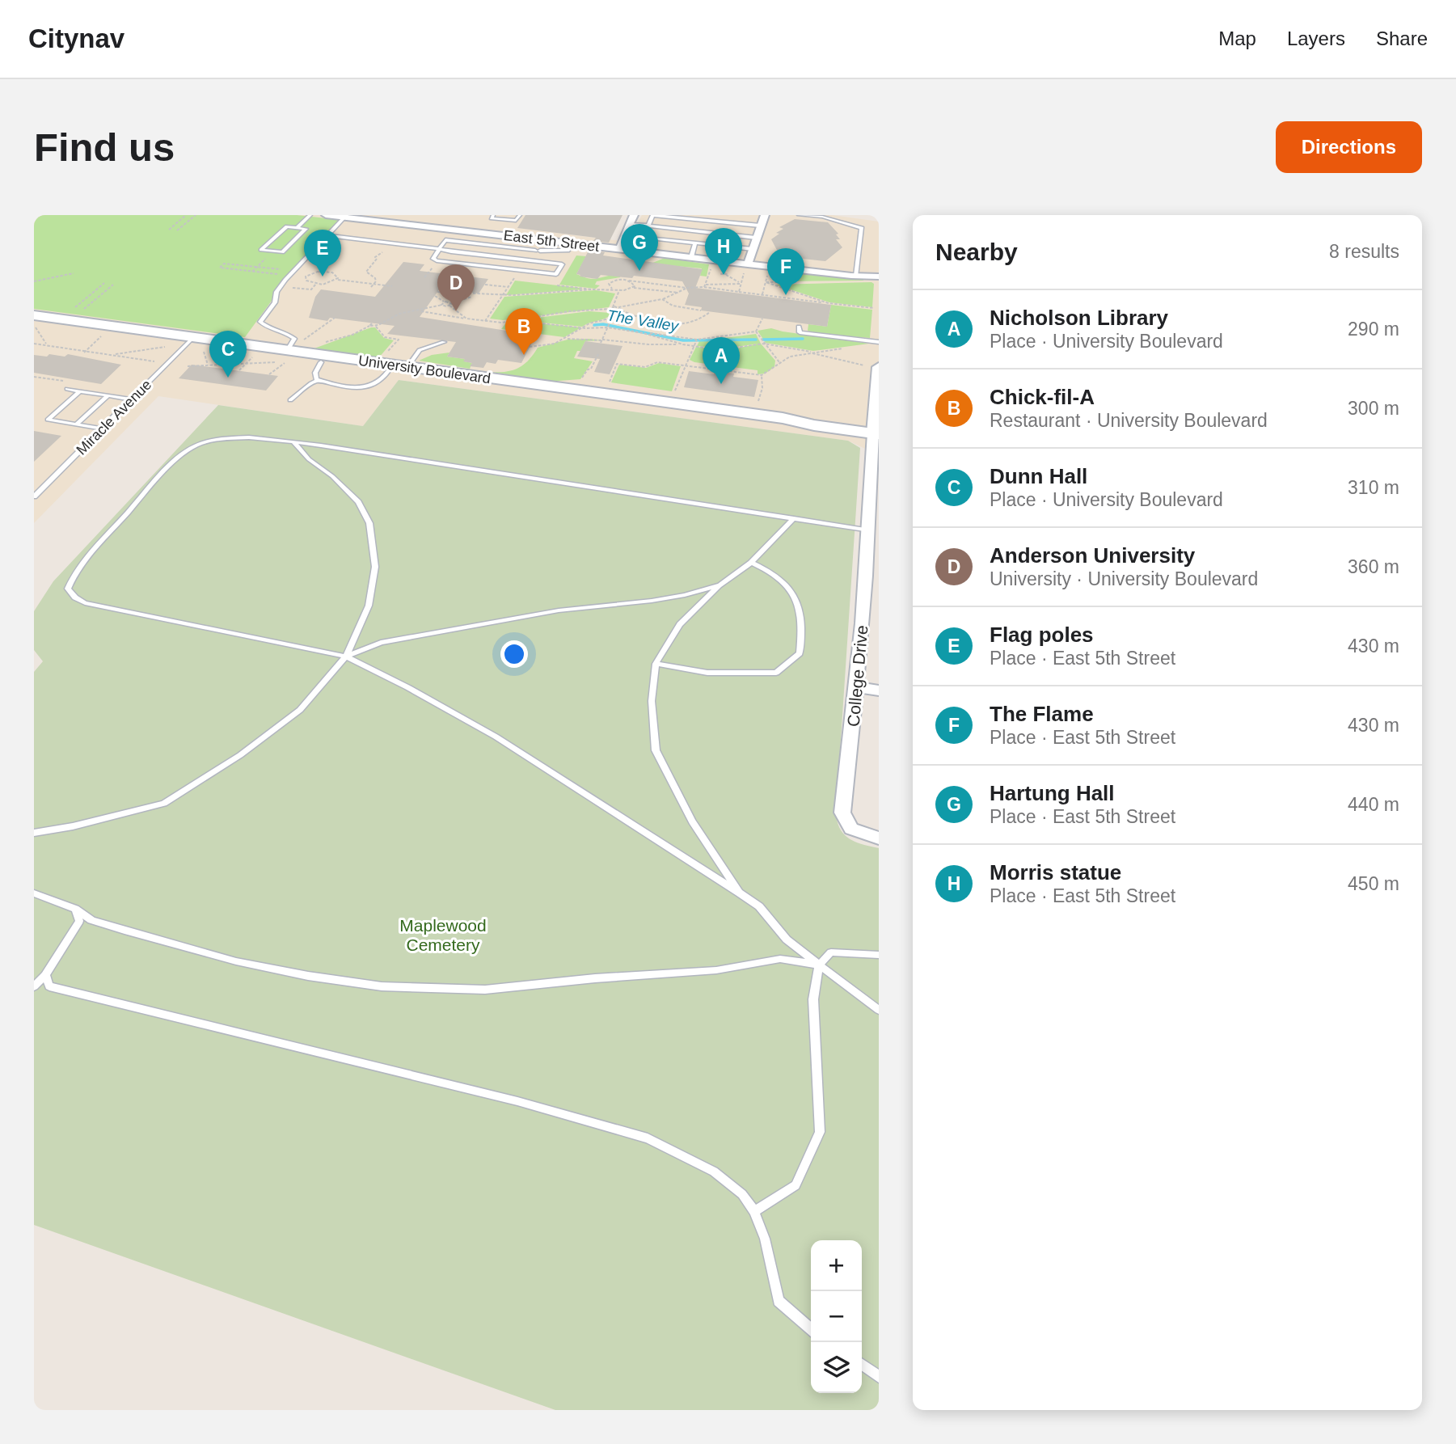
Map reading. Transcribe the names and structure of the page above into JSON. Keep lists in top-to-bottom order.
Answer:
{
  "streets": {
    "main road": ["University Boulevard"],
    "street": ["East 5th Street", "College Drive"],
    "lane": ["Miracle Avenue"]
  },
  "crossings": [
    ["University Boulevard", "Miracle Avenue"],
    ["University Boulevard", "College Drive"]
  ],
  "water": ["The Valley"],
  "parks": ["Maplewood Cemetery"],
  "page": {
    "header": "Citynav",
    "nav": ["Map", "Layers", "Share"],
    "buttons": "Directions",
    "title": "Find us",
    "heading": ["Nearby", "8 results"],
    "pins": [
      "G",
      "H",
      "E",
      "F",
      "D",
      "B",
      "C",
      "A"
    ],
    "list": [
      {
        "mark": "A",
        "name": "Nicholson Library",
        "note": "Place · University Boulevard",
        "value": "290 m"
      },
      {
        "mark": "B",
        "name": "Chick-fil-A",
        "note": "Restaurant · University Boulevard",
        "value": "300 m"
      },
      {
        "mark": "C",
        "name": "Dunn Hall",
        "note": "Place · University Boulevard",
        "value": "310 m"
      },
      {
        "mark": "D",
        "name": "Anderson University",
        "note": "University · University Boulevard",
        "value": "360 m"
      },
      {
        "mark": "E",
        "name": "Flag poles",
        "note": "Place · East 5th Street",
        "value": "430 m"
      },
      {
        "mark": "F",
        "name": "The Flame",
        "note": "Place · East 5th Street",
        "value": "430 m"
      },
      {
        "mark": "G",
        "name": "Hartung Hall",
        "note": "Place · East 5th Street",
        "value": "440 m"
      },
      {
        "mark": "H",
        "name": "Morris statue",
        "note": "Place · East 5th Street",
        "value": "450 m"
      }
    ],
    "map_buttons": ["+", "−"]
  }
}
